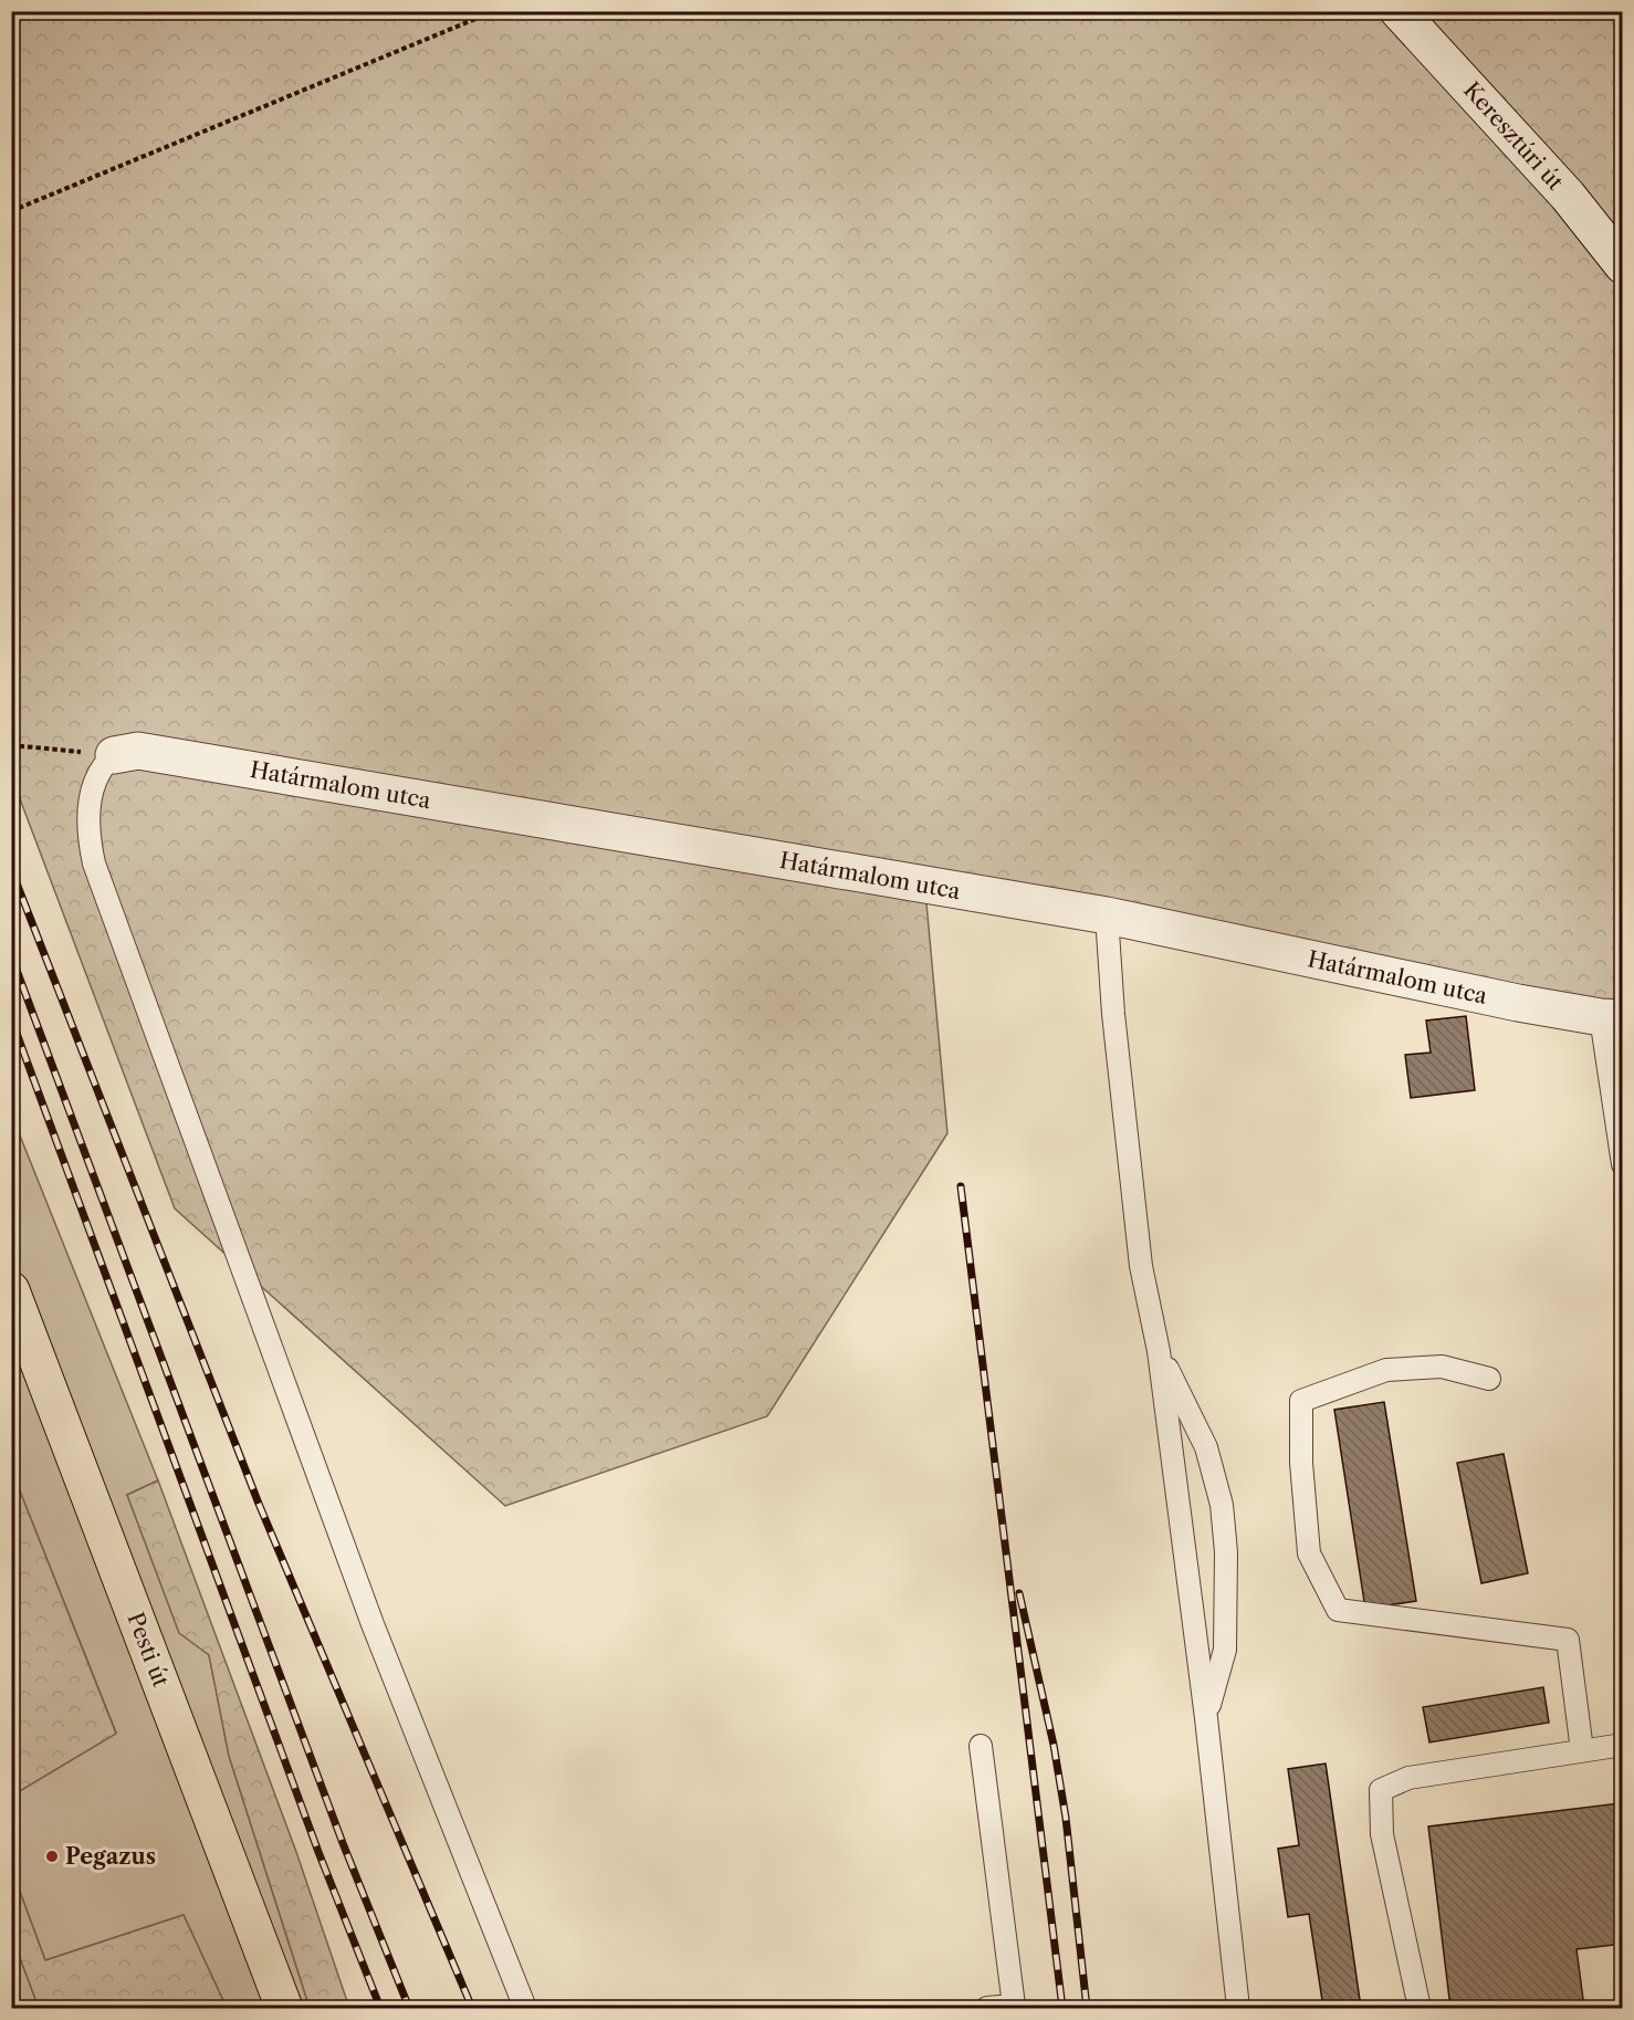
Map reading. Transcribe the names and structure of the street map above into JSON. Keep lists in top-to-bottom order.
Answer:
{
  "streets": {
    "main road": ["Pesti út"],
    "street": ["Keresztúri út", "Határmalom utca"]
  },
  "places": ["Pegazus"]
}
